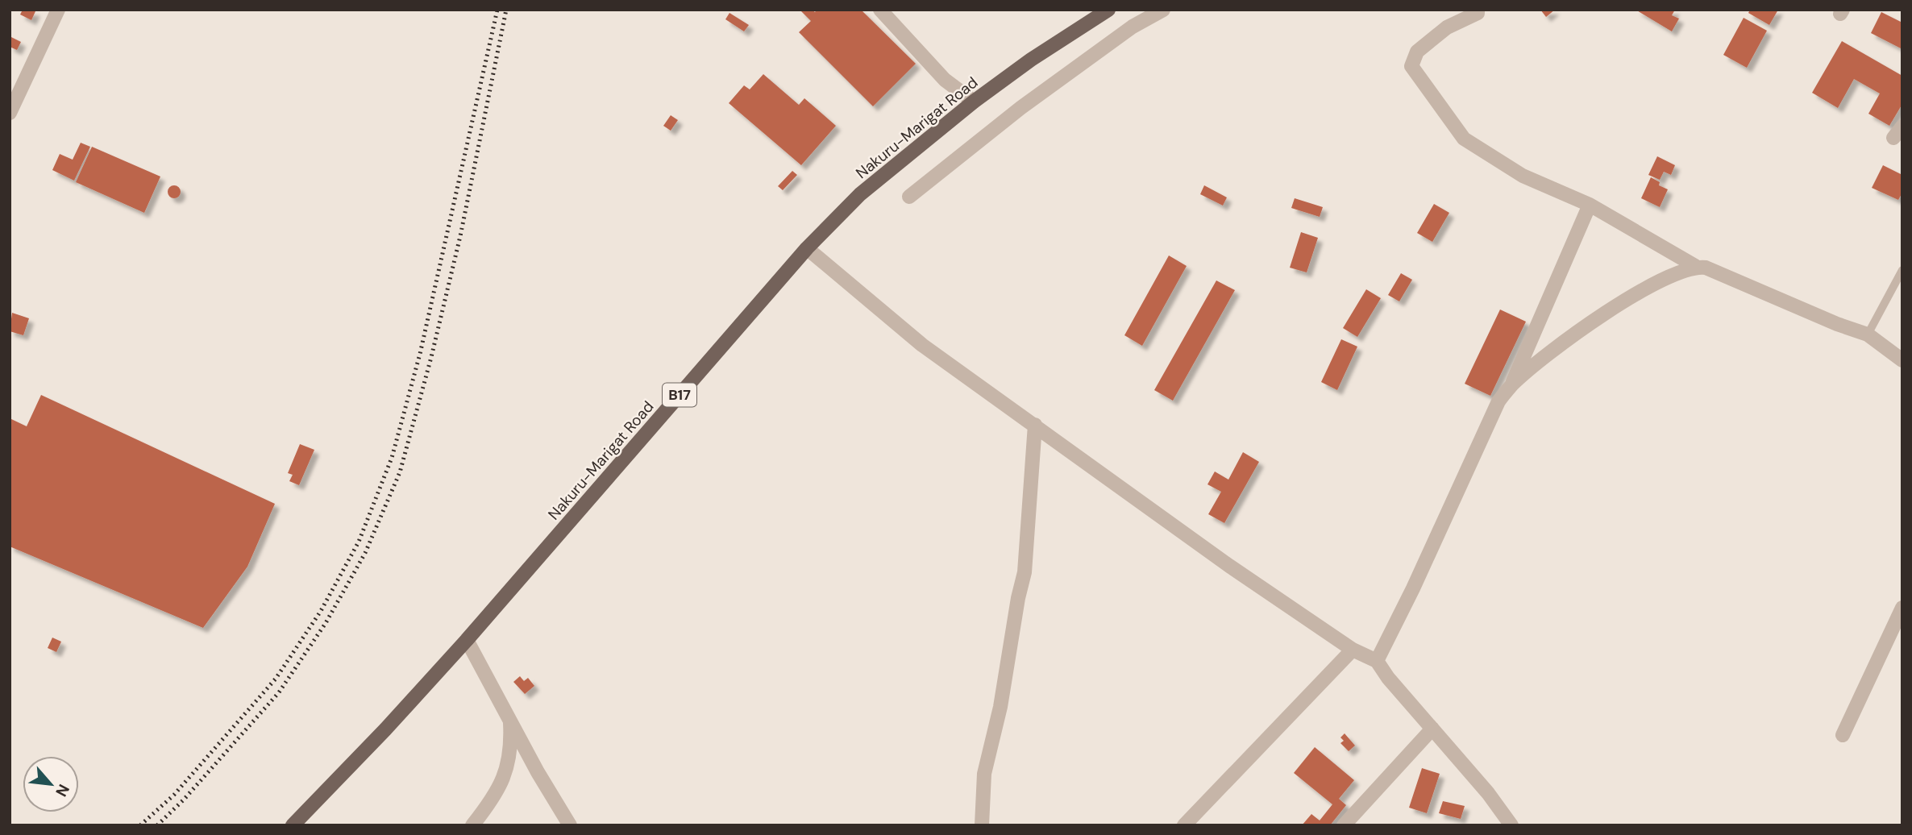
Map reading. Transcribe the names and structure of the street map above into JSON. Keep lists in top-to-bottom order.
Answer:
{
  "streets": {
    "main road": ["Nakuru-Marigat Road", "B17"]
  },
  "north": "bottom right"
}
